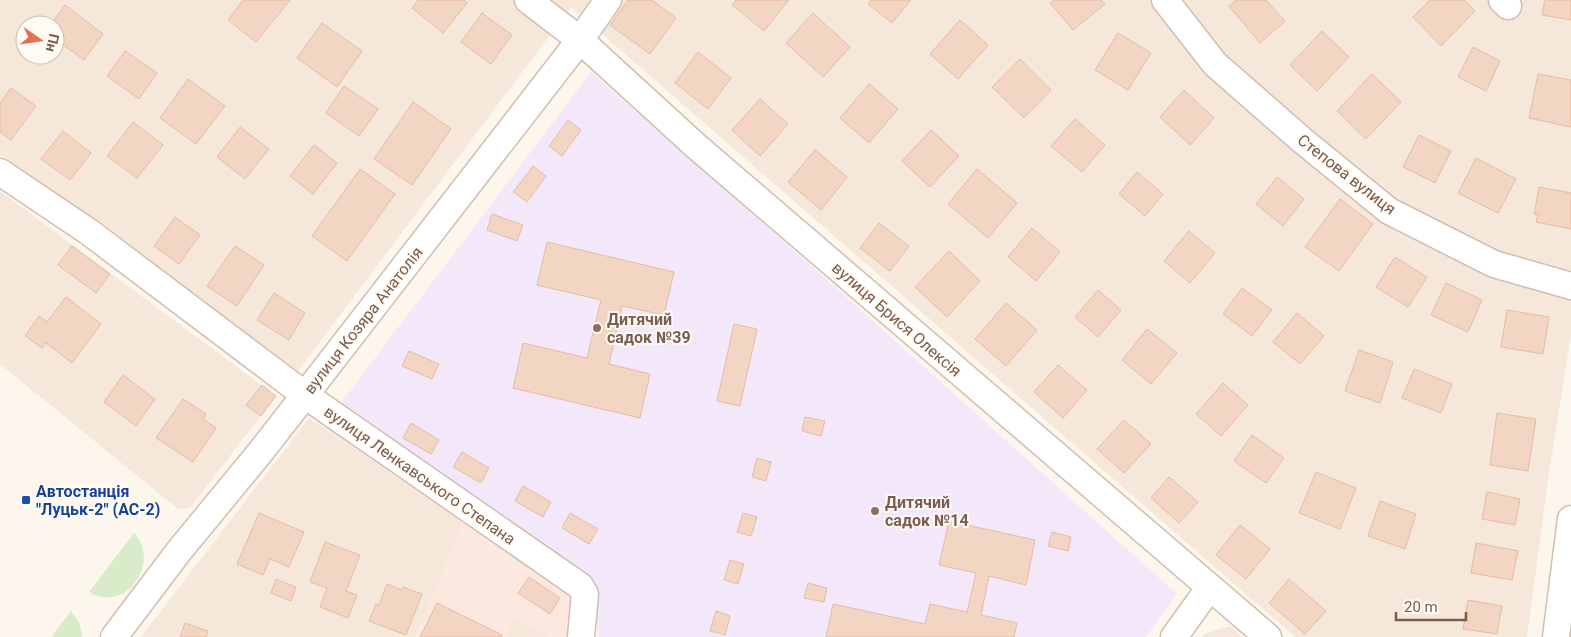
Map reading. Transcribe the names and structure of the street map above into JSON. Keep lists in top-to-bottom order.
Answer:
{
  "streets": {
    "street": [
      "Степова вулиця",
      "вулиця Брися Олексія",
      "вулиця Козяра Анатолія",
      "вулиця Ленкавського Степана"
    ]
  },
  "crossings": [
    ["вулиця Брися Олексія", "вулиця Козяра Анатолія"],
    ["вулиця Козяра Анатолія", "вулиця Ленкавського Степана"]
  ],
  "places": {
    "other": ["Дитячий садок №39", "Дитячий садок №14"],
    "transit": ["Автостанція \"Луцьк-2\" (АС-2)"]
  },
  "scale_bar": "20 m",
  "north": "right"
}
